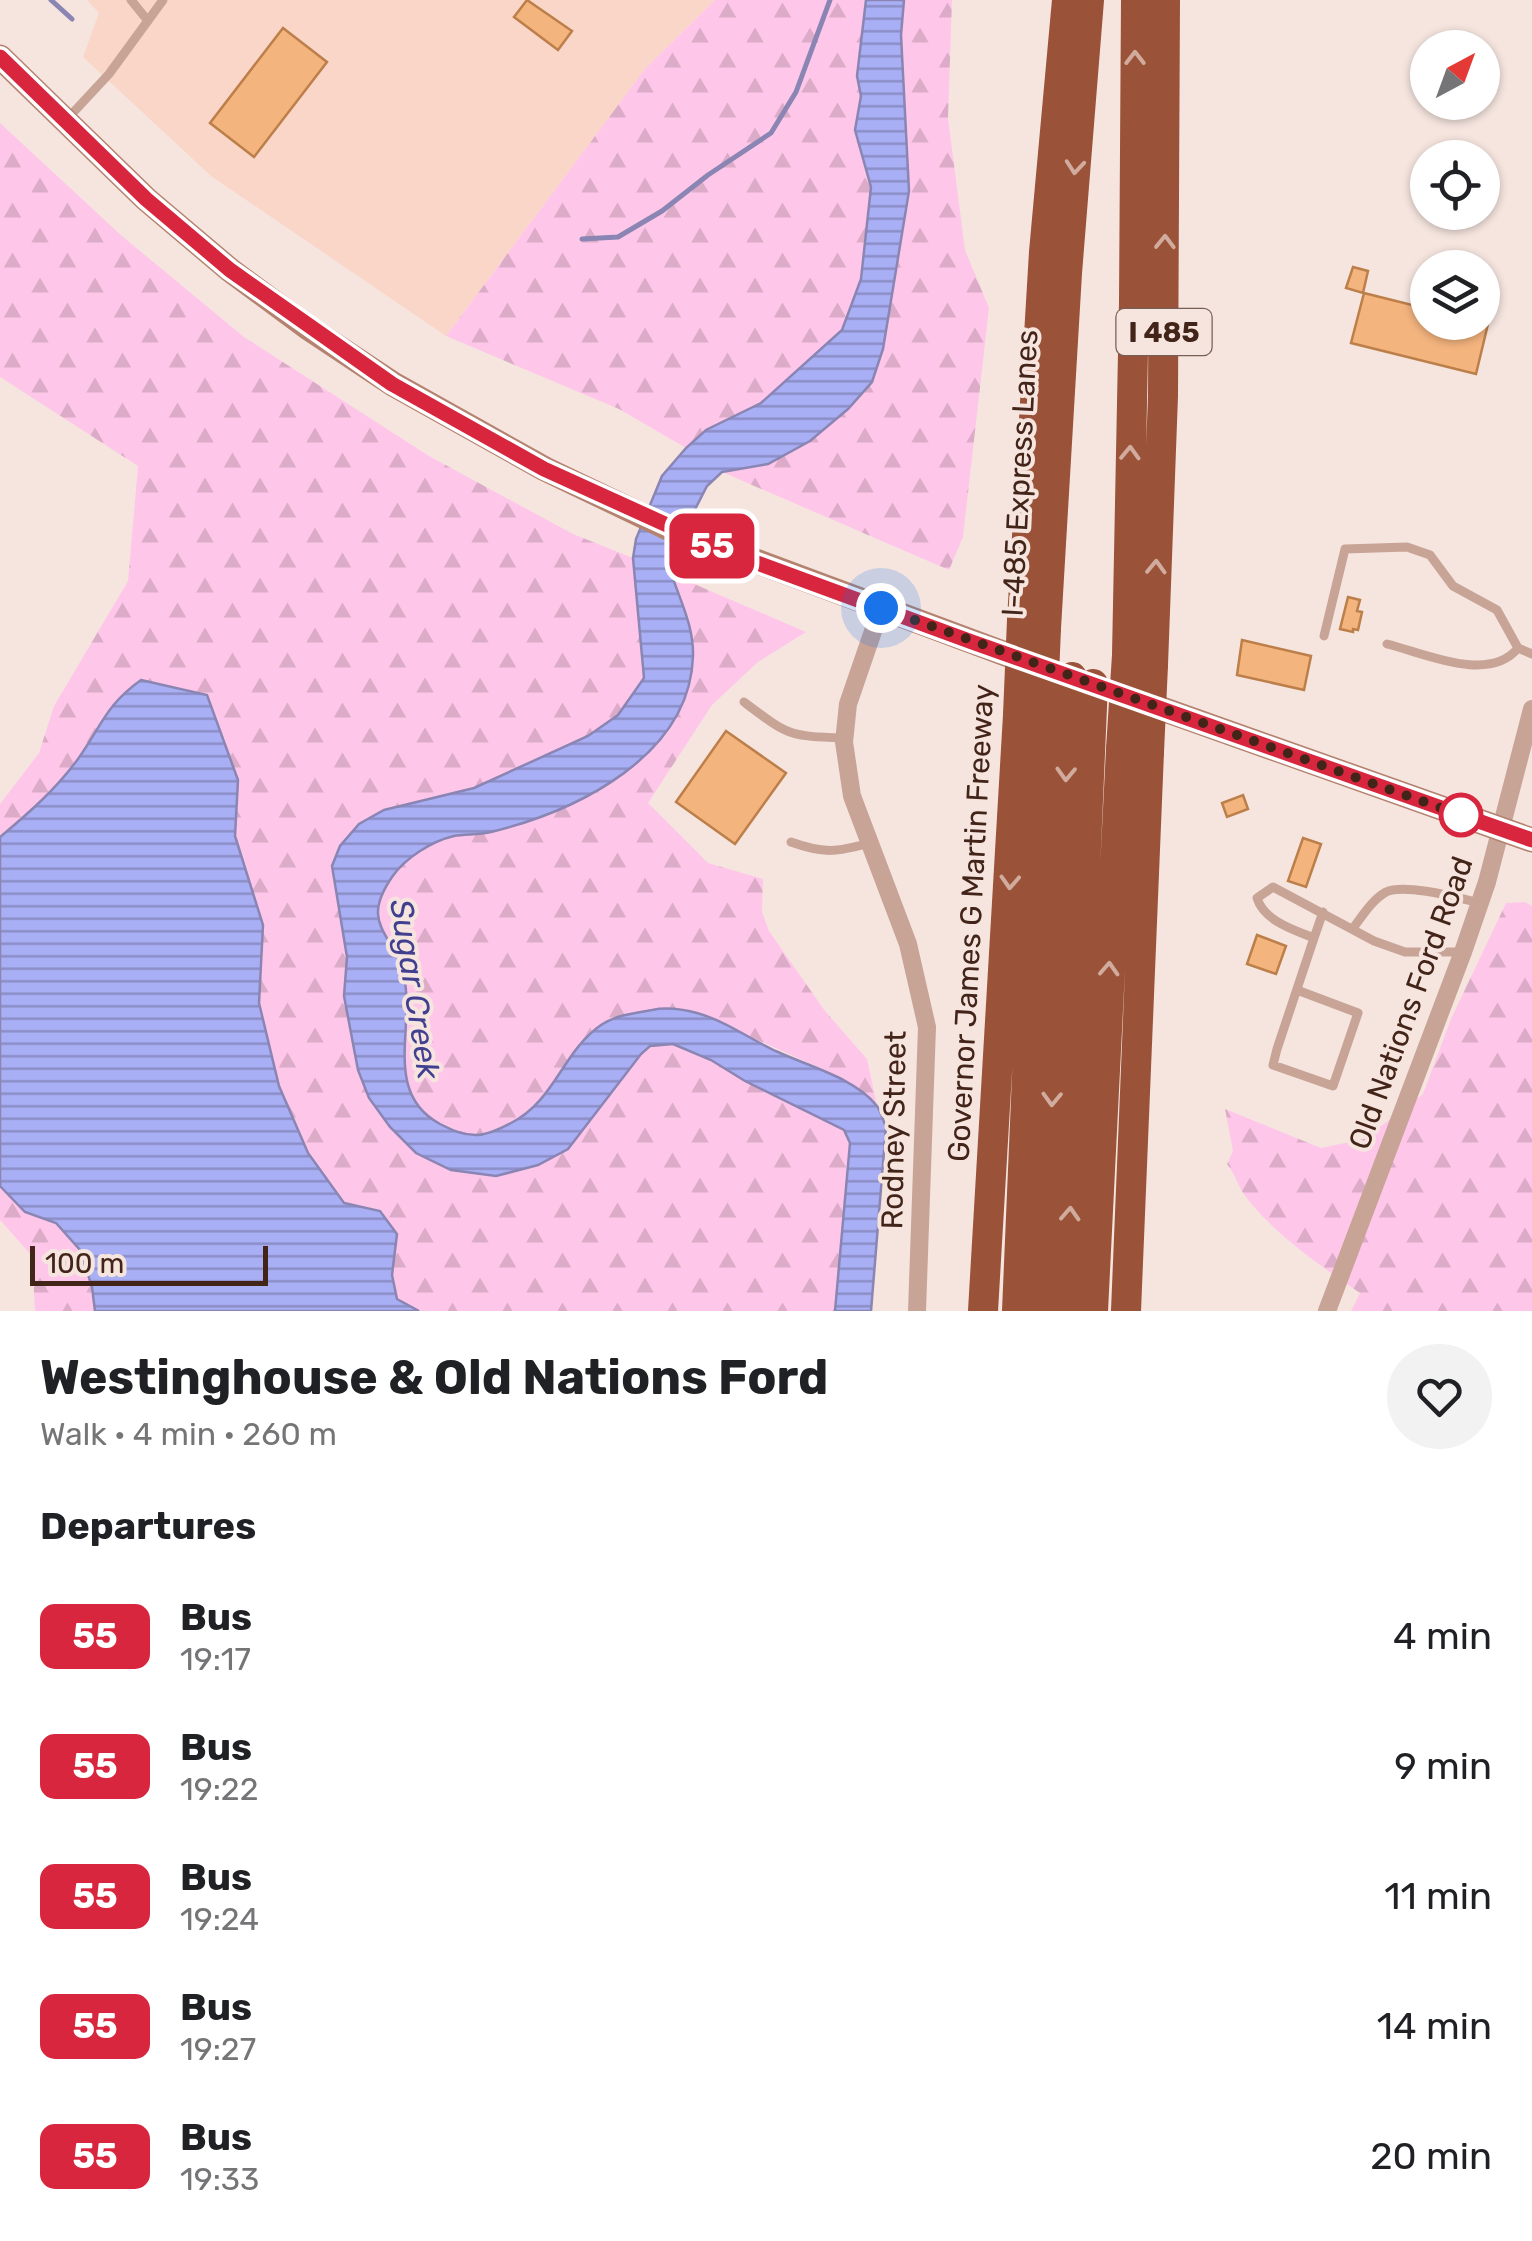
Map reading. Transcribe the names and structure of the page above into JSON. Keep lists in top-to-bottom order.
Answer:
{
  "streets": {
    "highway": ["I 485", "I-485 Express Lanes", "Governor James G Martin Freeway"],
    "street": ["Old Nations Ford Road", "Rodney Street"]
  },
  "crossings": [
    ["I-485 Express Lanes", "Governor James G Martin Freeway"]
  ],
  "water": ["Sugar Creek"],
  "lines": ["bus line 55"],
  "scale_bar": "100 m",
  "north": "top right",
  "page": {
    "on_map": "55",
    "scale": "100 m",
    "heading": [
      ["Westinghouse & Old Nations Ford", "Walk · 4 min · 260 m"],
      "Departures"
    ],
    "list": [
      {
        "mark": "55",
        "name": "Bus",
        "note": "19:17",
        "value": "4 min"
      },
      {
        "mark": "55",
        "name": "Bus",
        "note": "19:22",
        "value": "9 min"
      },
      {
        "mark": "55",
        "name": "Bus",
        "note": "19:24",
        "value": "11 min"
      },
      {
        "mark": "55",
        "name": "Bus",
        "note": "19:27",
        "value": "14 min"
      },
      {
        "mark": "55",
        "name": "Bus",
        "note": "19:33",
        "value": "20 min"
      }
    ]
  }
}
